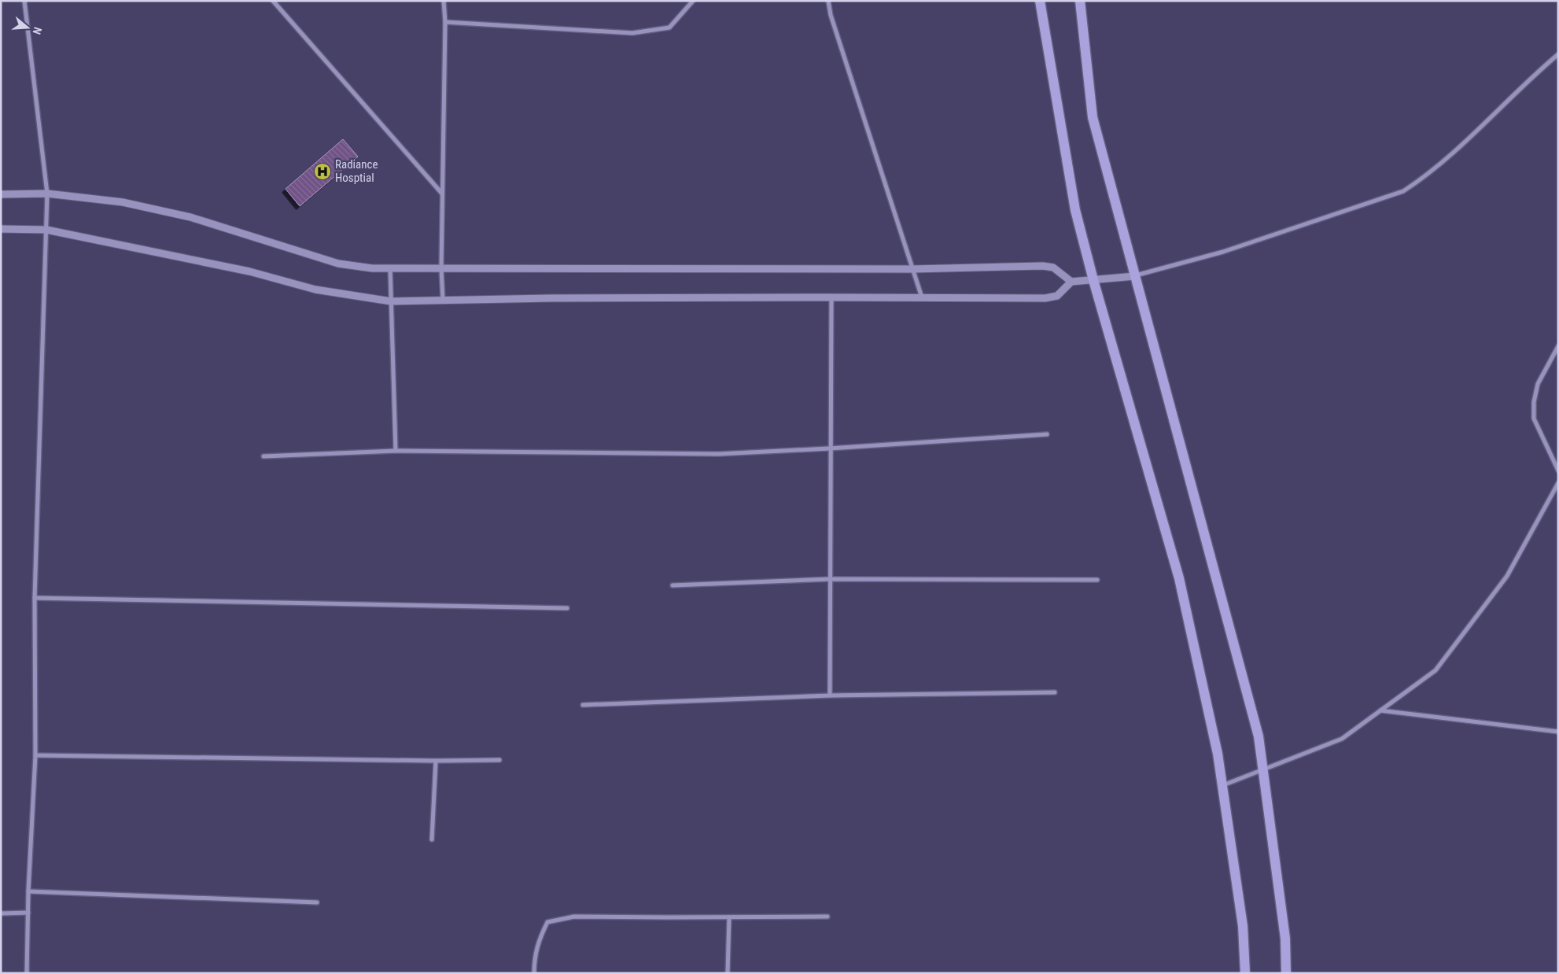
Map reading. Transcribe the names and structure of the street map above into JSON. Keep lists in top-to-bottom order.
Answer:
{
  "places": {
    "hospital": ["Radiance Hosptial"]
  },
  "north": "right"
}
